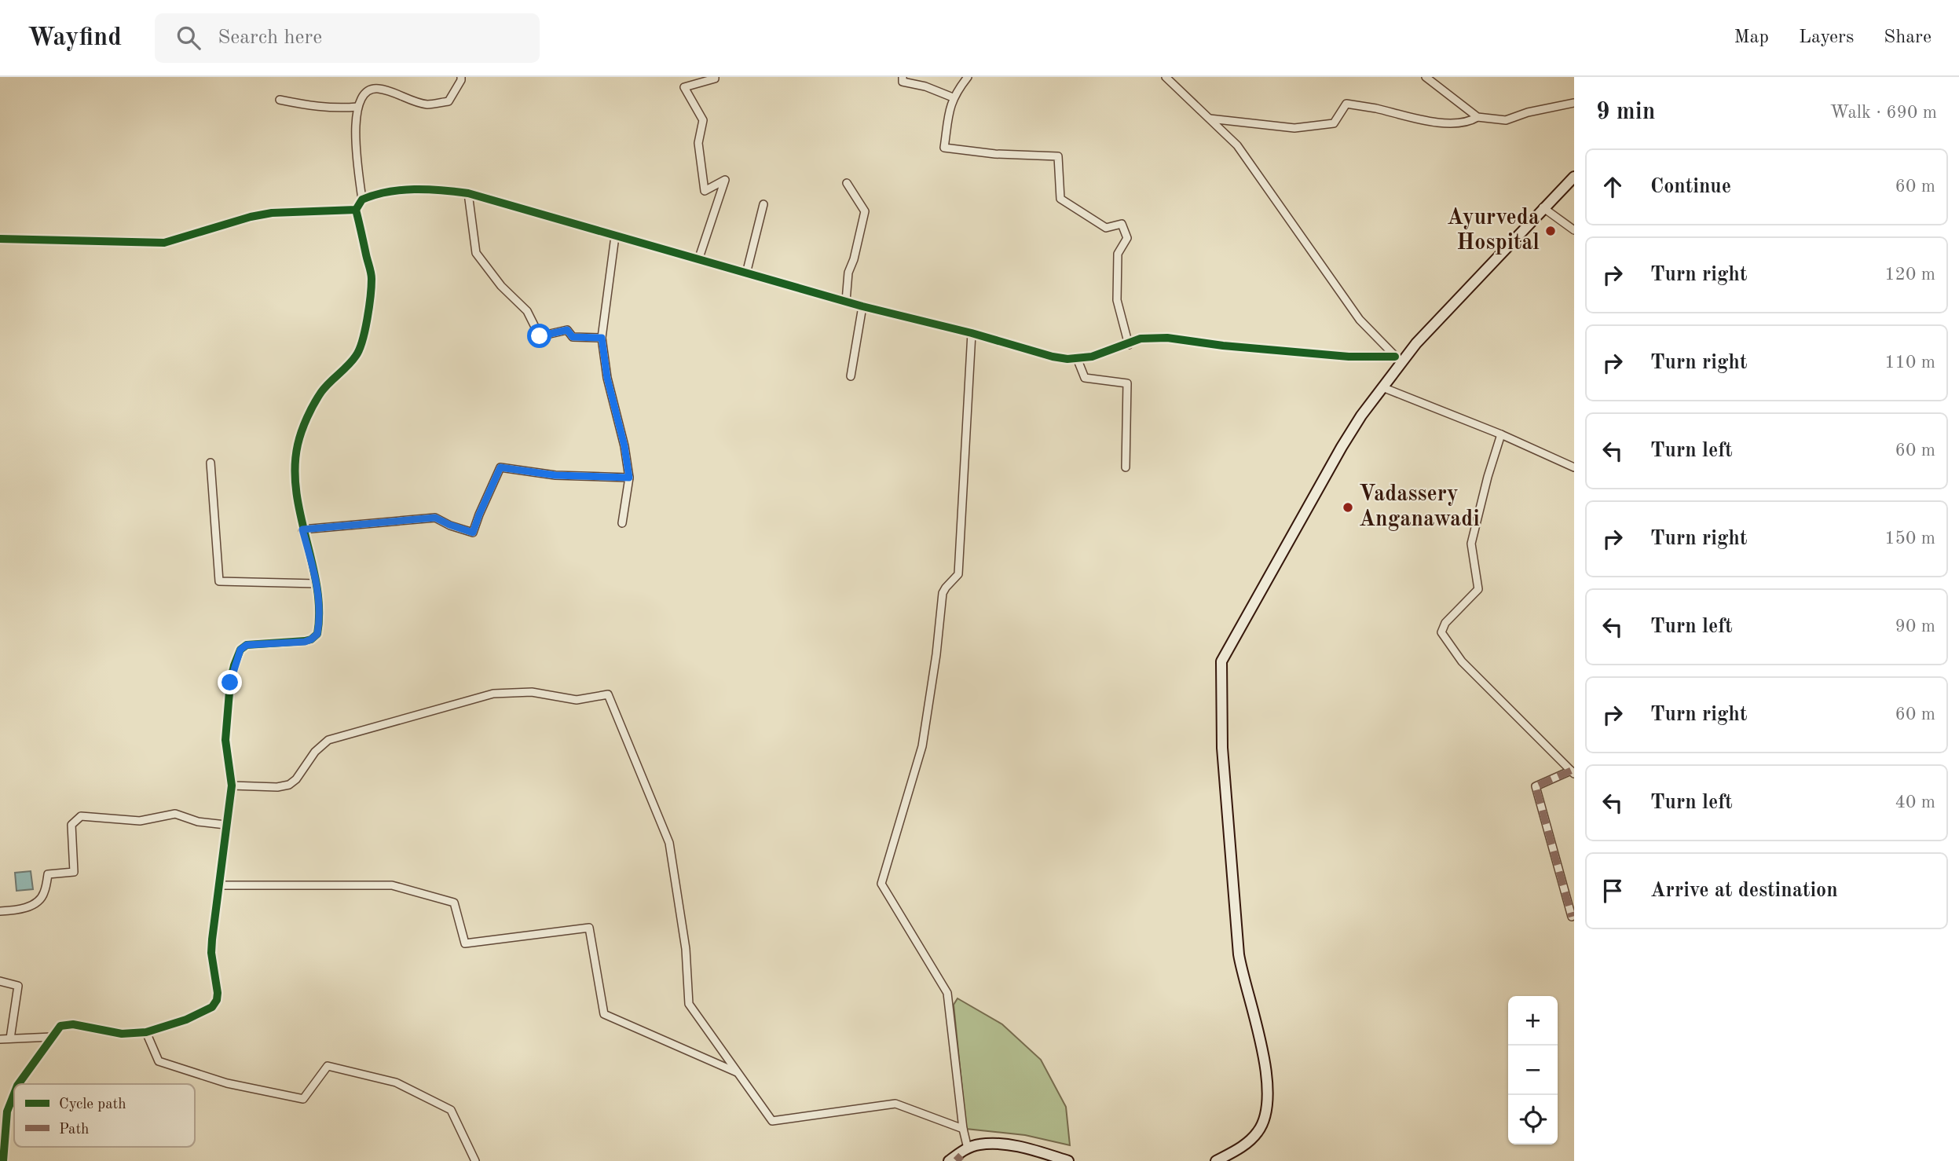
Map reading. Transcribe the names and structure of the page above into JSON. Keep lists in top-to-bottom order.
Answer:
{
  "places": ["Ayurveda Hospital", "Vadassery Anganawadi"],
  "legend": ["Cycle path", "Path"],
  "page": {
    "header": "Wayfind",
    "search": "Search here",
    "nav": ["Map", "Layers", "Share"],
    "heading": ["9 min", "Walk · 690 m"],
    "list": [
      ["Continue", "60 m"],
      ["Turn right", "120 m"],
      ["Turn right", "110 m"],
      ["Turn left", "60 m"],
      ["Turn right", "150 m"],
      ["Turn left", "90 m"],
      ["Turn right", "60 m"],
      ["Turn left", "40 m"],
      "Arrive at destination"
    ],
    "map_buttons": ["+", "−"]
  }
}
